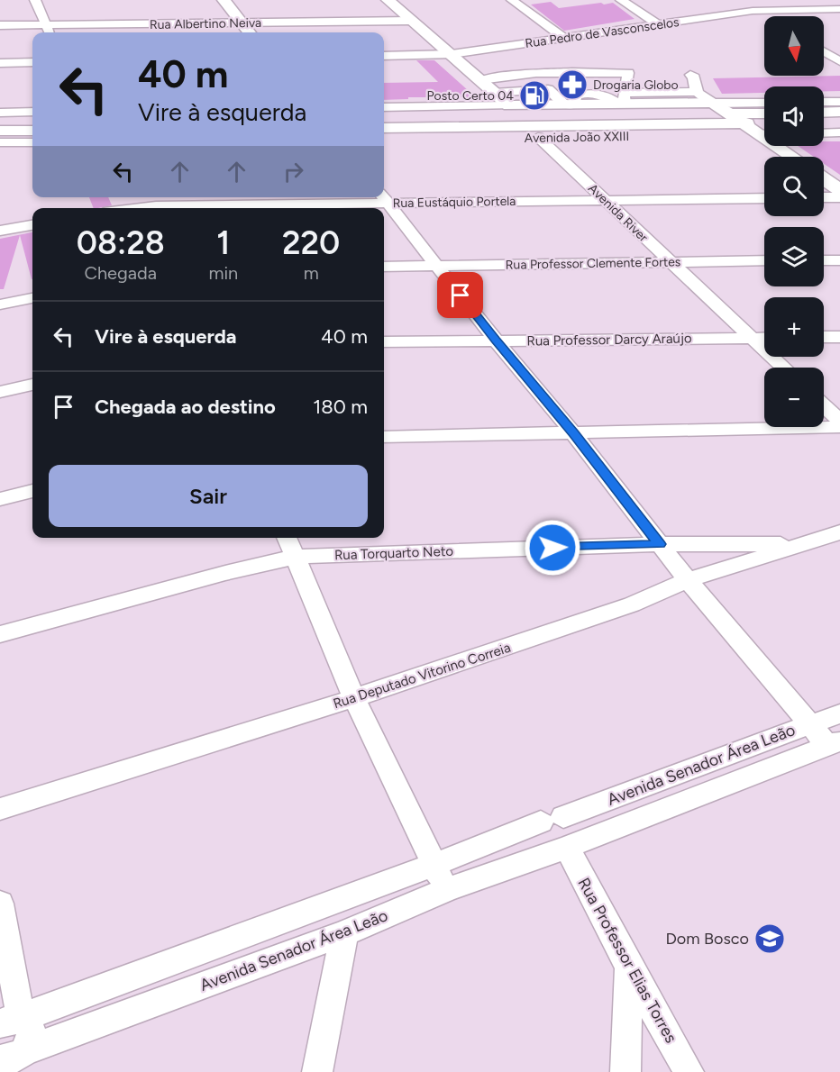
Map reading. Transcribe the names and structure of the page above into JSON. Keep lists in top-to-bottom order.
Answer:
{
  "streets": {
    "main road": ["Avenida João XXIII"],
    "street": [
      "Rua Albertino Neiva",
      "Rua Pedro de Vasconscelos",
      "Rua Eustáquio Portela",
      "Avenida River",
      "Rua Professor Clemente Fortes",
      "Rua Professor Darcy Araújo",
      "Rua Torquarto Neto",
      "Rua Deputado Vitorino Correia",
      "Avenida Senador Área Leão",
      "Rua Professor Elias Torres"
    ]
  },
  "crossings": [
    ["Avenida João XXIII", "Avenida River"],
    ["Rua Eustáquio Portela", "Avenida River"],
    ["Avenida River", "Rua Professor Clemente Fortes"],
    ["Avenida River", "Rua Professor Darcy Araújo"],
    ["Rua Torquarto Neto", "Rua Deputado Vitorino Correia"],
    ["Avenida Senador Área Leão", "Rua Professor Elias Torres"]
  ],
  "places": {
    "pharmacy": ["Drogaria Globo"],
    "fuel station": ["Posto Certo 04"],
    "school or university": ["Dom Bosco"]
  },
  "north": "bottom",
  "page": {
    "map_buttons": ["+", "−"],
    "turn": ["40 m", "Vire à esquerda"],
    "eta": [
      "08:28",
      "Chegada",
      "1",
      "min",
      "220",
      "m"
    ],
    "list": [
      {
        "name": "Vire à esquerda",
        "value": "40 m"
      },
      {
        "name": "Chegada ao destino",
        "value": "180 m"
      }
    ],
    "buttons": "Sair"
  }
}
